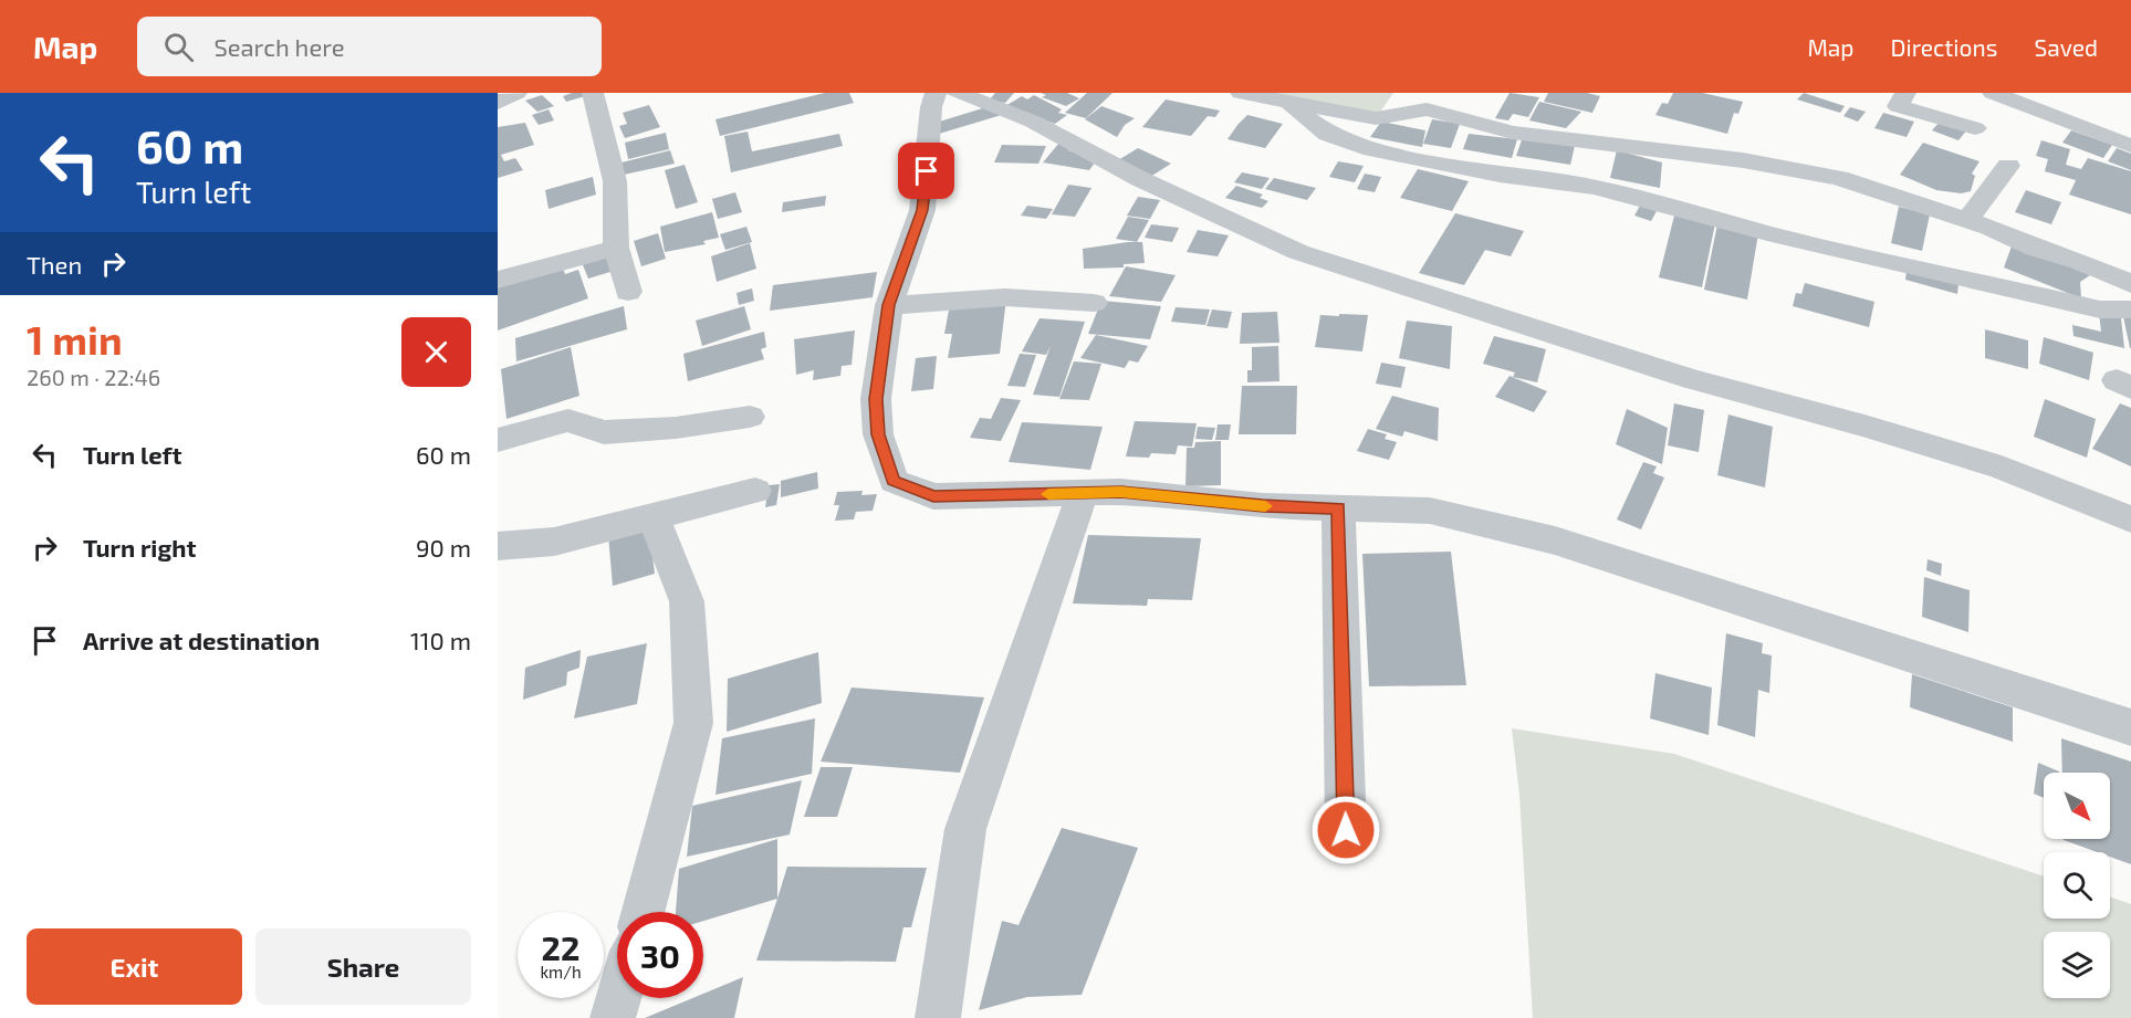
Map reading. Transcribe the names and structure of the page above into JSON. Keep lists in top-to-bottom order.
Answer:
{
  "north": "bottom right",
  "page": {
    "header": "Map",
    "search": "Search here",
    "nav": ["Map", "Directions", "Saved"],
    "turn": ["60 m", "Turn left"],
    "then": "Then",
    "heading": ["1 min", "260 m · 22:46"],
    "list": [
      {
        "name": "Turn left",
        "value": "60 m"
      },
      {
        "name": "Turn right",
        "value": "90 m"
      },
      {
        "name": "Arrive at destination",
        "value": "110 m"
      }
    ],
    "speed": "22 km/h",
    "limit": "30",
    "buttons": ["Exit", "Share"]
  }
}
